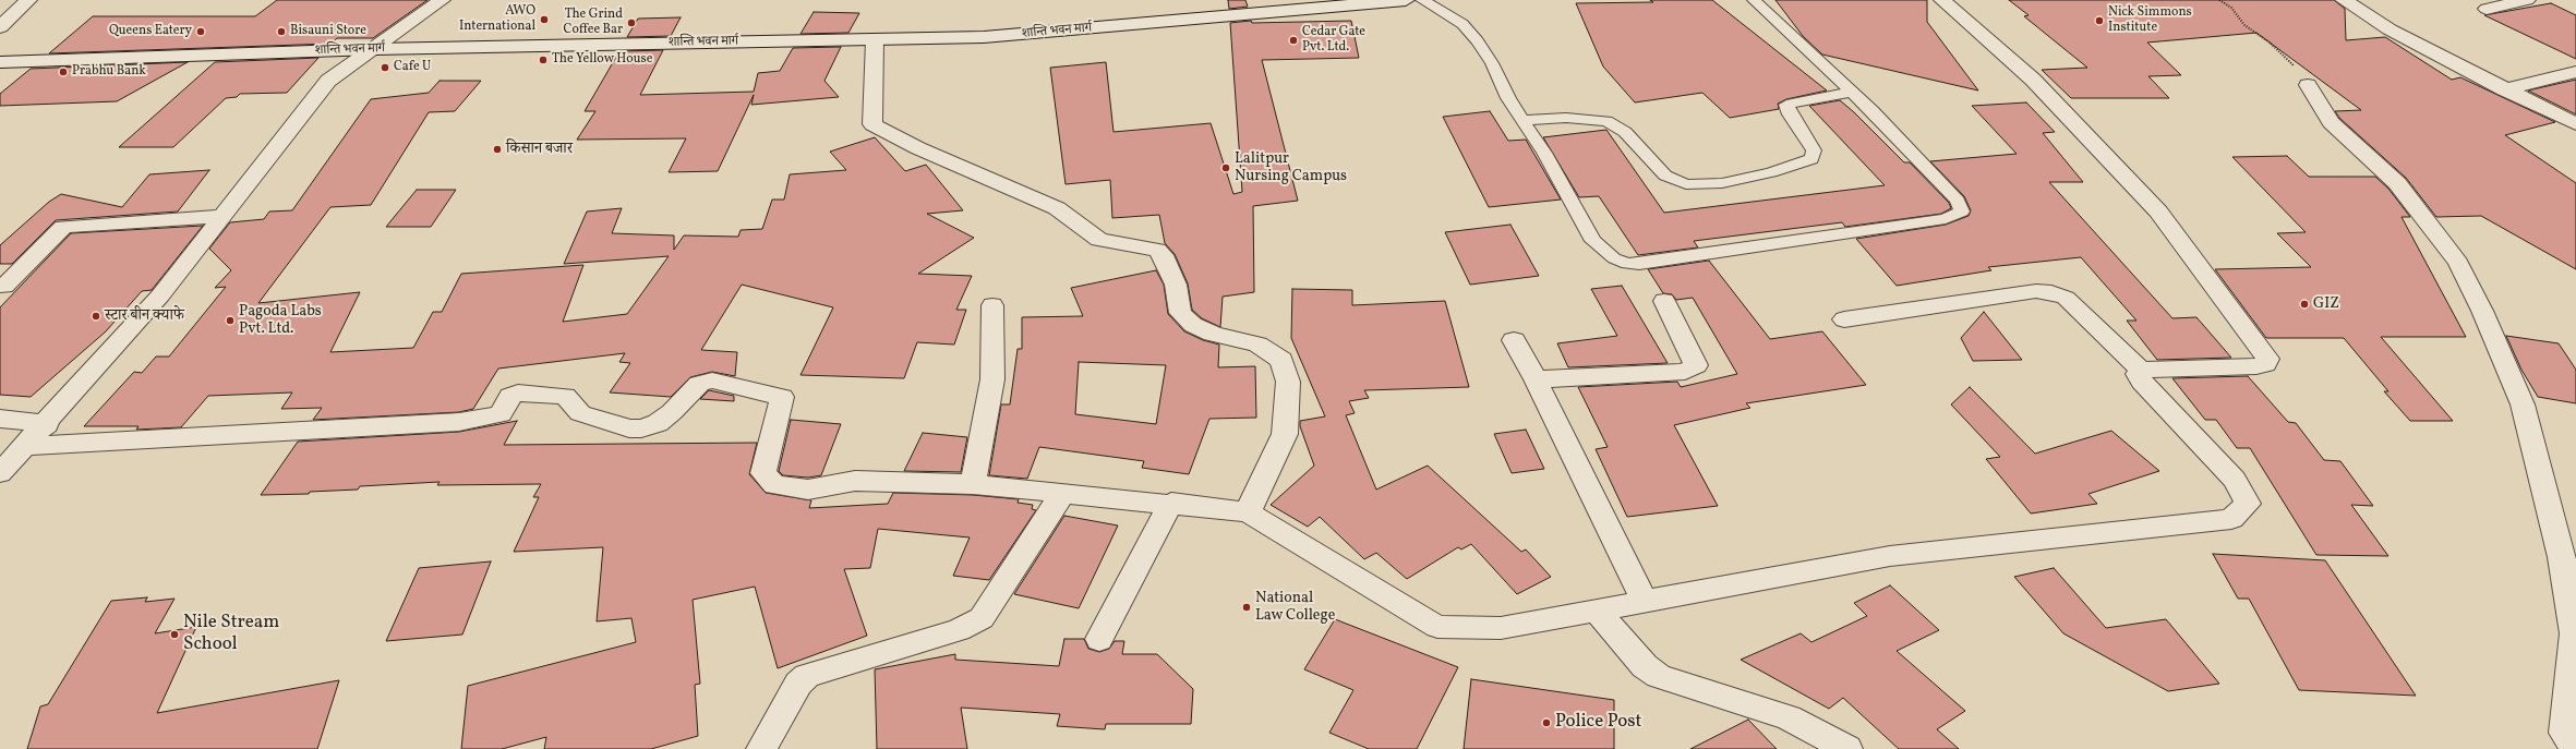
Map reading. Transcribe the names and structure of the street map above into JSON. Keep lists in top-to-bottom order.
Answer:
{
  "streets": {
    "street": ["शान्ति भवन मार्ग"]
  },
  "places": [
    "AWO International",
    "Nick Simmons Institute",
    "The Grind Coffee Bar",
    "Queens Eatery",
    "Bisauni Store",
    "Cedar Gate Pvt. Ltd.",
    "The Yellow House",
    "Cafe U",
    "Prabhu Bank",
    "किसान बजार",
    "Lalitpur Nursing Campus",
    "GIZ",
    "स्टार बीन क्याफे",
    "Pagoda Labs Pvt. Ltd.",
    "National Law College",
    "Nile Stream School",
    "Police Post"
  ]
}
